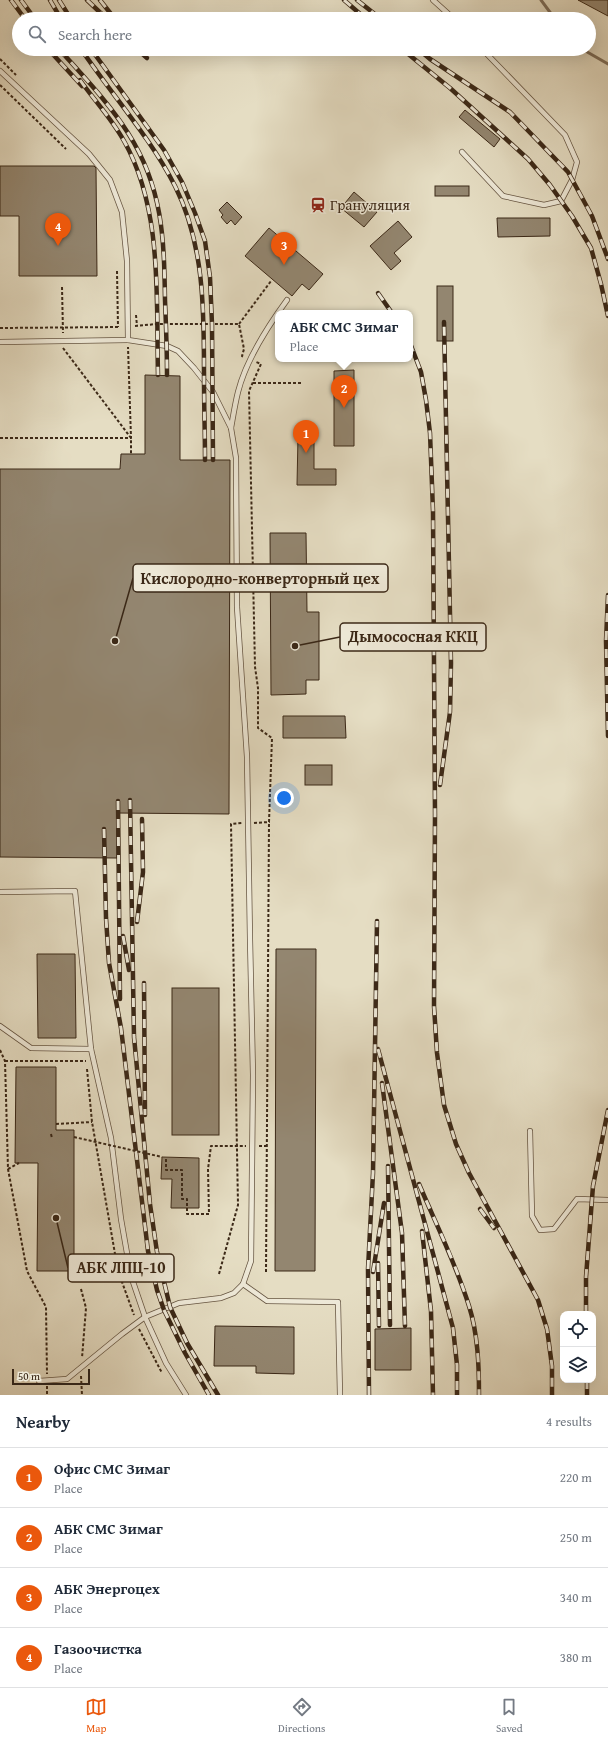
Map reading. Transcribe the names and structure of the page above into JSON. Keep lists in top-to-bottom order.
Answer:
{
  "places": {
    "station": ["Грануляция"],
    "other": ["Кислородно-конверторный цех", "Дымососная ККЦ", "АБК ЛПЦ-10"]
  },
  "scale_bar": "50 m",
  "page": {
    "search": "Search here",
    "pins": [
      "4",
      "3",
      "2",
      "1"
    ],
    "popup": ["АБК СМС Зимаг", "Place"],
    "scale": "50 m",
    "heading": ["Nearby", "4 results"],
    "list": [
      {
        "mark": "1",
        "name": "Офис СМС Зимаг",
        "note": "Place",
        "value": "220 m"
      },
      {
        "mark": "2",
        "name": "АБК СМС Зимаг",
        "note": "Place",
        "value": "250 m"
      },
      {
        "mark": "3",
        "name": "АБК Энергоцех",
        "note": "Place",
        "value": "340 m"
      },
      {
        "mark": "4",
        "name": "Газоочистка",
        "note": "Place",
        "value": "380 m"
      }
    ],
    "nav": ["Map", "Directions", "Saved"]
  }
}
